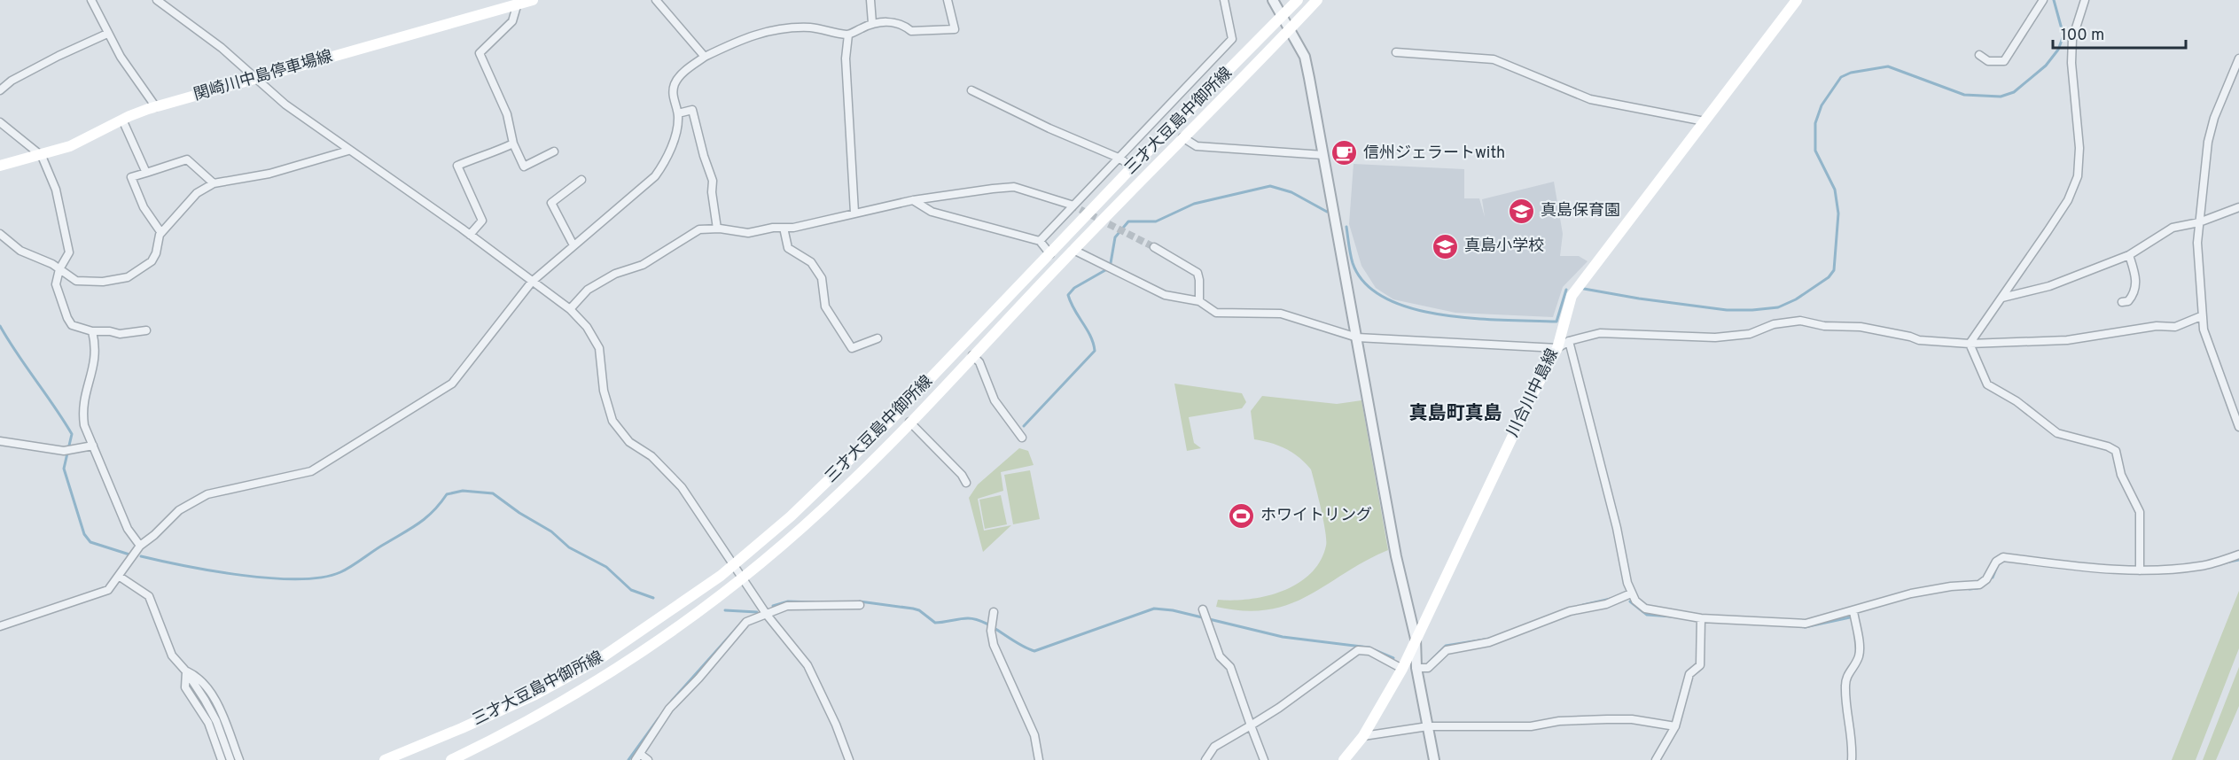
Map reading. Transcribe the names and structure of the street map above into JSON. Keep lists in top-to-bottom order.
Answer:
{
  "streets": {
    "main road": ["関崎川中島停車場線", "三才大豆島中御所線", "川合川中島線"]
  },
  "districts": ["真島町真島"],
  "places": {
    "cafe": ["信州ジェラートwith"],
    "school or university": ["真島保育園", "真島小学校"],
    "sports": ["ホワイトリング"]
  },
  "scale_bar": "100 m"
}
